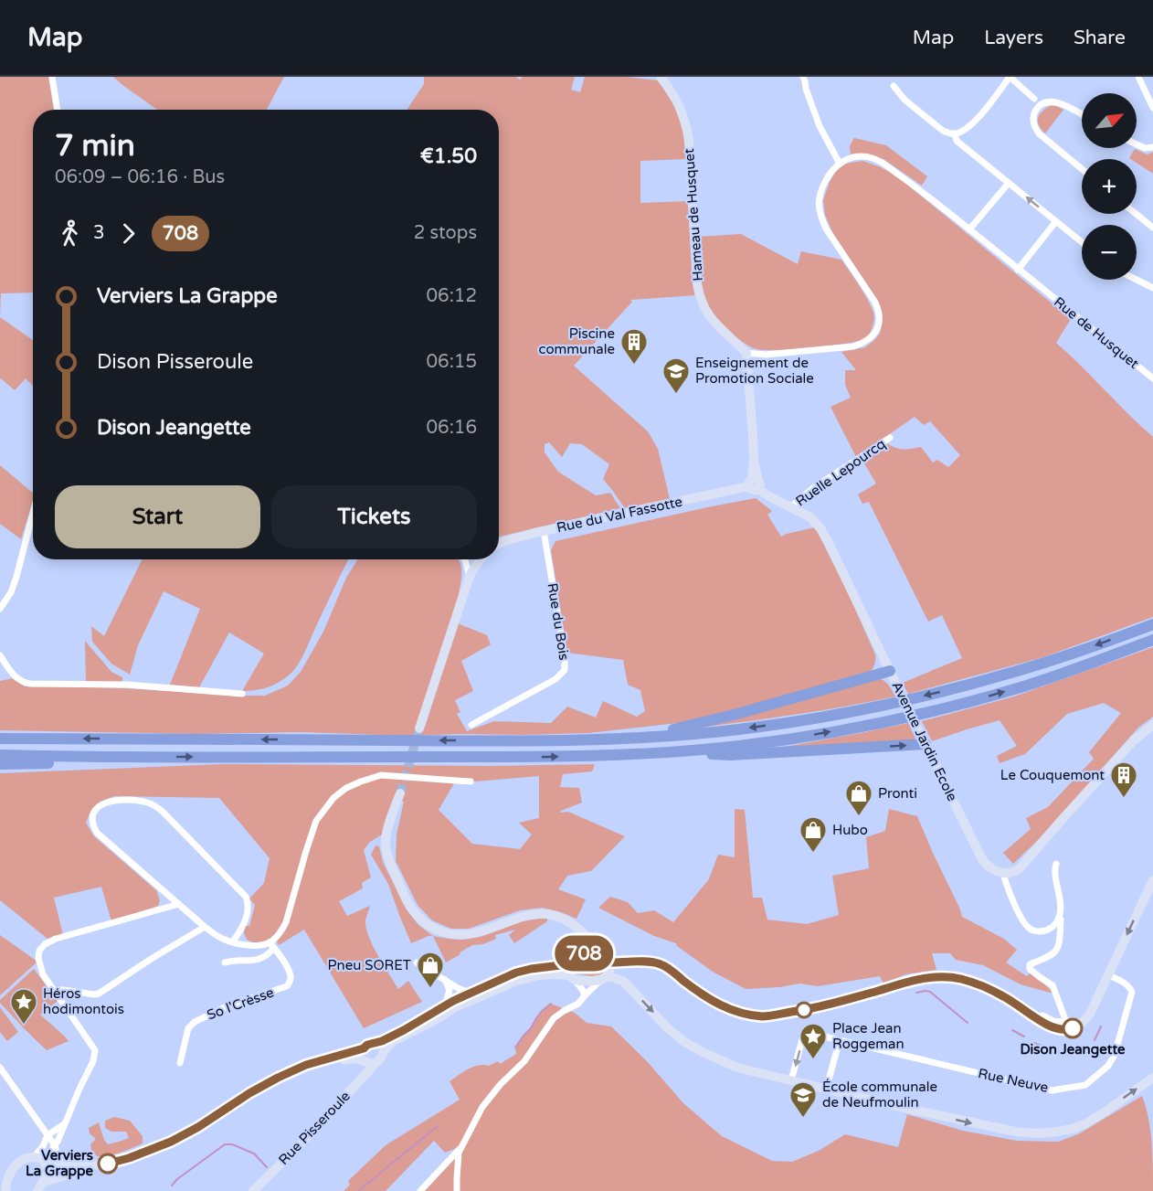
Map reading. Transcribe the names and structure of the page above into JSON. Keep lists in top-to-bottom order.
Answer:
{
  "streets": {
    "main road": [
      "Hameau de Husquet",
      "Rue du Val Fassotte",
      "Avenue Jardin Ecole",
      "Rue Pisseroule"
    ],
    "street": [
      "Rue de Husquet",
      "Ruelle Lepourcq",
      "Rue du Bois",
      "So l'Crèsse",
      "Rue Neuve"
    ]
  },
  "crossings": [
    ["Ruelle Lepourcq", "Avenue Jardin Ecole"],
    ["Rue du Val Fassotte", "Rue du Bois"],
    ["Rue du Val Fassotte", "Avenue Jardin Ecole"]
  ],
  "places": {
    "building": ["Piscine communale", "Le Couquemont"],
    "school or university": ["Enseignement de Promotion Sociale", "École communale de Neufmoulin"],
    "shop": ["Pronti", "Hubo", "Pneu SORET"],
    "place": ["Héros hodimontois", "Place Jean Roggeman"],
    "other": ["Dison Jeangette", "Verviers La Grappe"]
  },
  "lines": ["bus line 708"],
  "north": "top right",
  "page": {
    "header": "Map",
    "nav": ["Map", "Layers", "Share"],
    "on_map": "708",
    "map_buttons": ["+", "−"],
    "heading": ["7 min", "06:09 – 06:16 · Bus", "€1.50"],
    "legs": ["3", "708", "2 stops"],
    "list": [
      {
        "name": "Verviers La Grappe",
        "value": "06:12"
      },
      {
        "name": "Dison Pisseroule",
        "value": "06:15"
      },
      {
        "name": "Dison Jeangette",
        "value": "06:16"
      }
    ],
    "buttons": ["Start", "Tickets"]
  }
}
